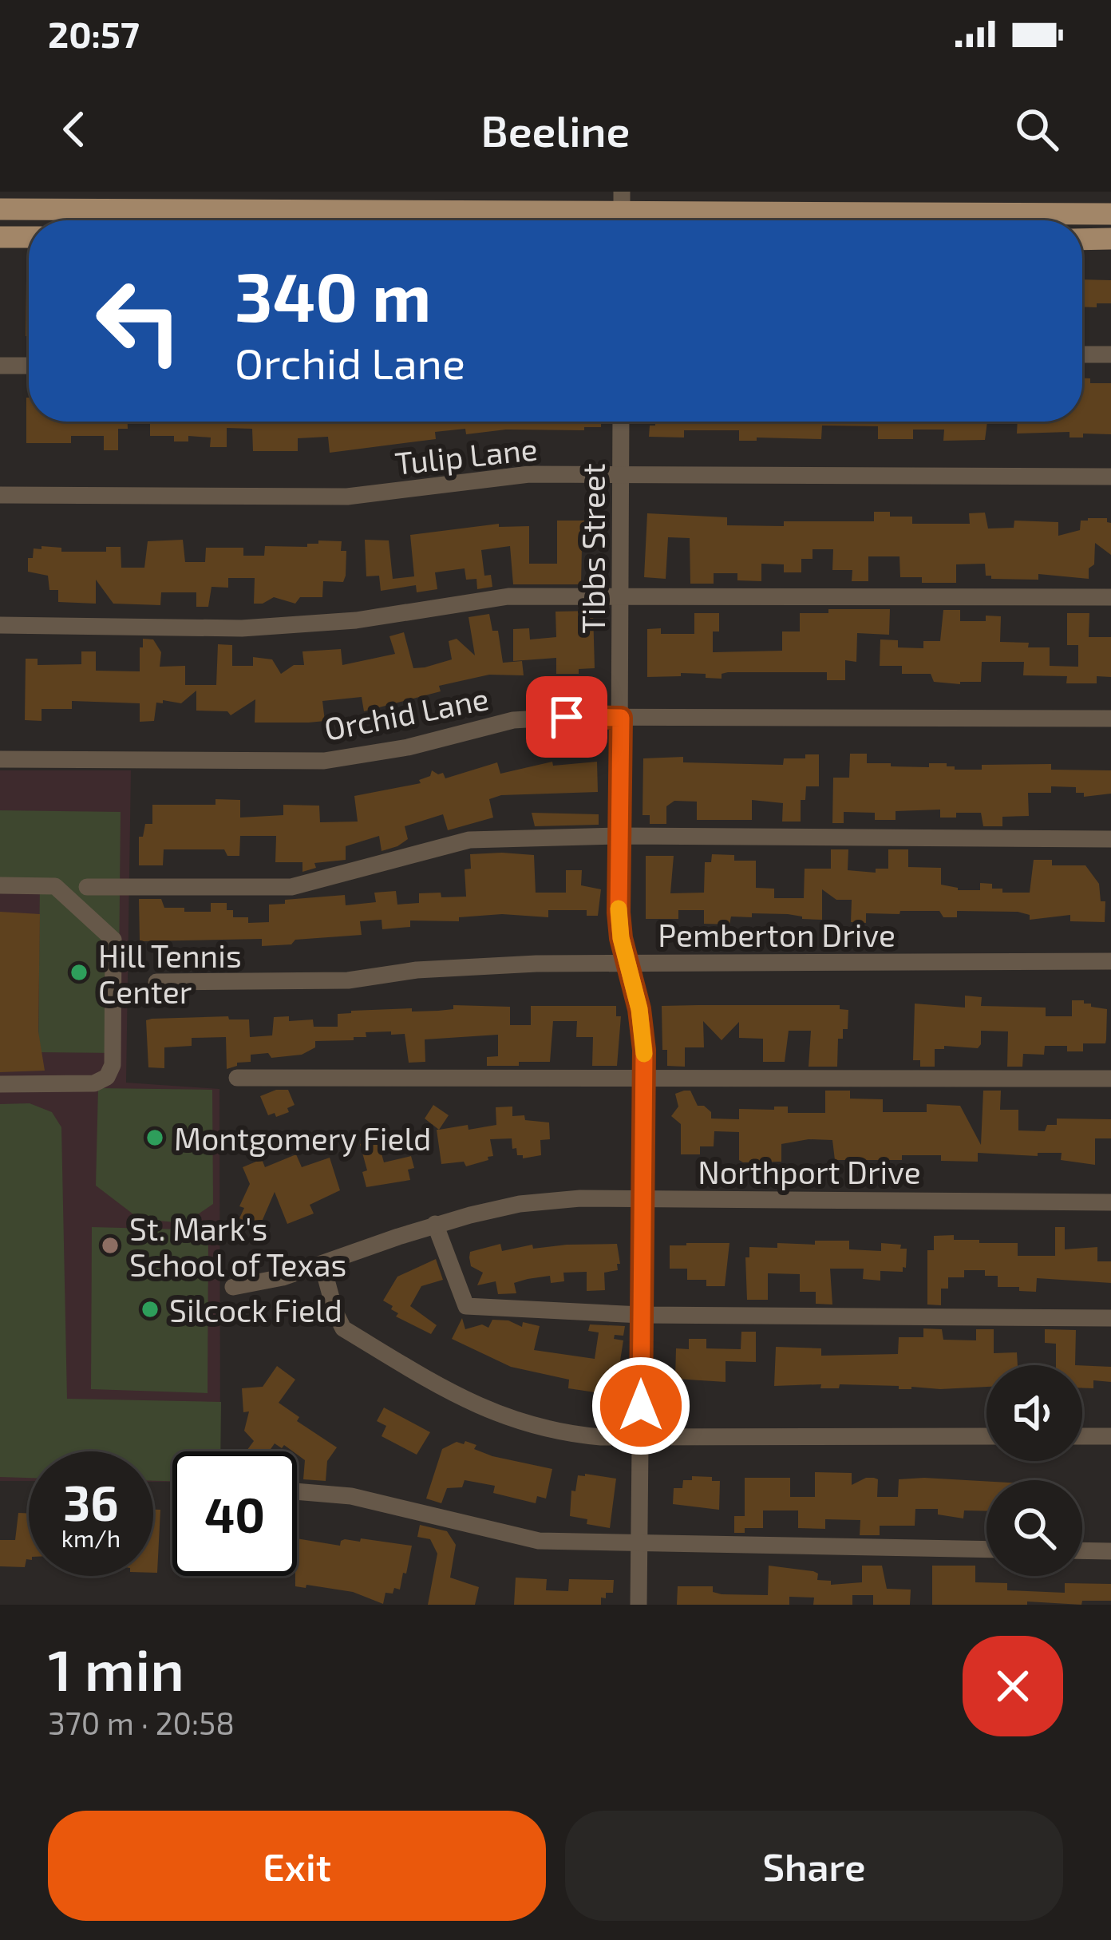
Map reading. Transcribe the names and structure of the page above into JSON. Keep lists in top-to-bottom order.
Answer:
{
  "streets": {
    "street": [
      "Tulip Lane",
      "Tibbs Street",
      "Orchid Lane",
      "Pemberton Drive",
      "Northport Drive"
    ]
  },
  "crossings": [
    ["Tulip Lane", "Tibbs Street"],
    ["Tibbs Street", "Orchid Lane"],
    ["Tibbs Street", "Pemberton Drive"],
    ["Tibbs Street", "Northport Drive"]
  ],
  "places": [
    "Hill Tennis Center",
    "Montgomery Field",
    "St. Mark's School of Texas",
    "Silcock Field"
  ],
  "page": {
    "status": "20:57",
    "header": "Beeline",
    "turn": ["340 m", "Orchid Lane"],
    "speed": "36 km/h",
    "limit": "40",
    "heading": ["1 min", "370 m · 20:58"],
    "buttons": ["Exit", "Share"]
  }
}
